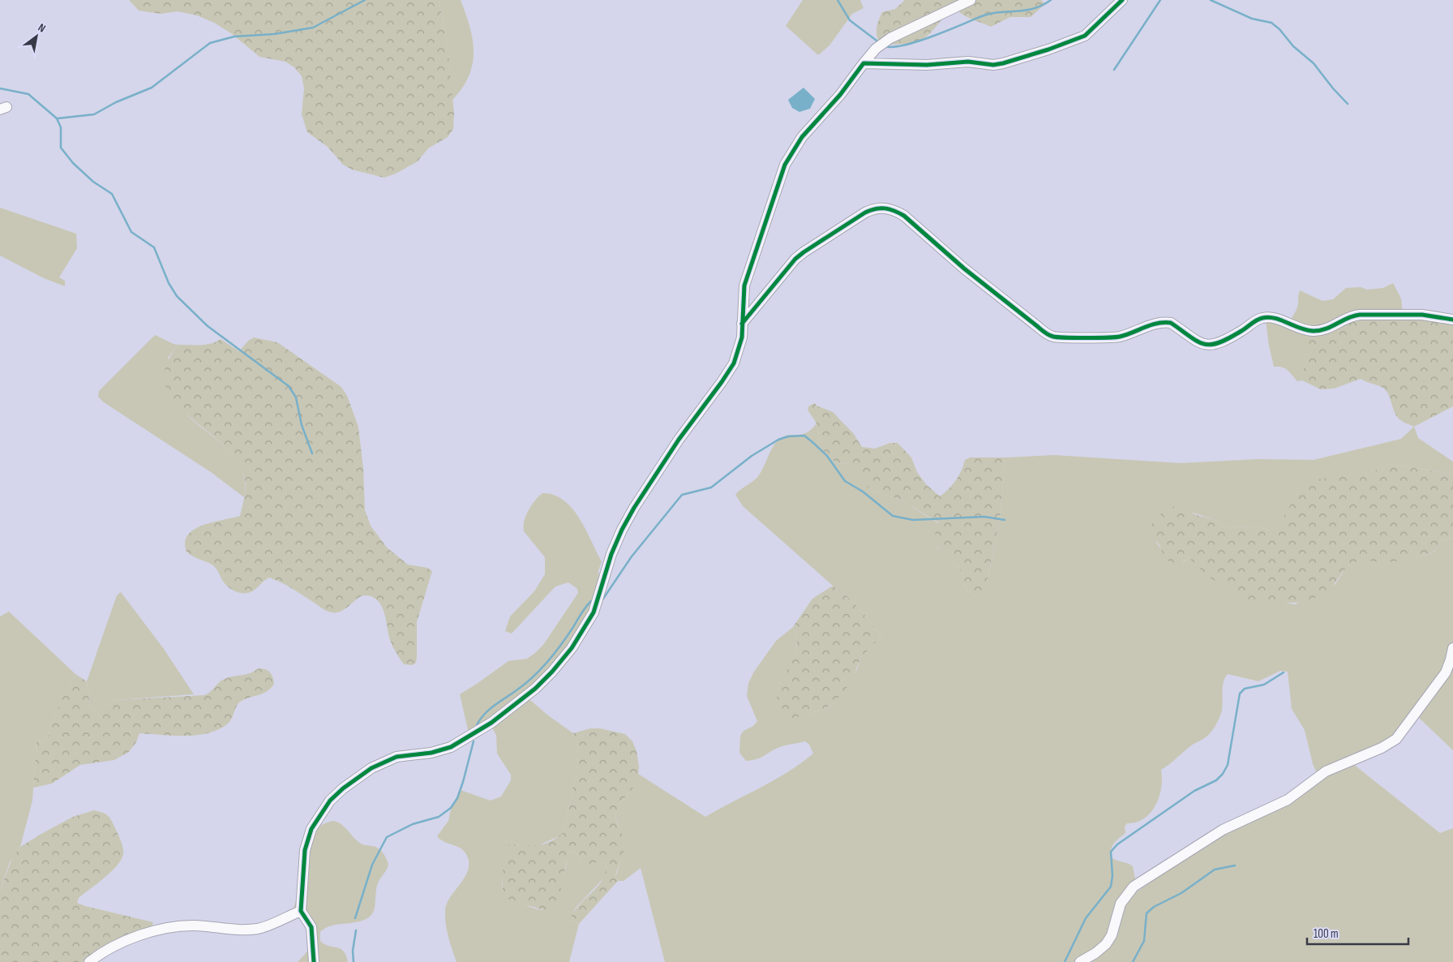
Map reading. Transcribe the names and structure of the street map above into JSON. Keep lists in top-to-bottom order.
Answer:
{
  "scale_bar": "100 m",
  "north": "top right"
}
